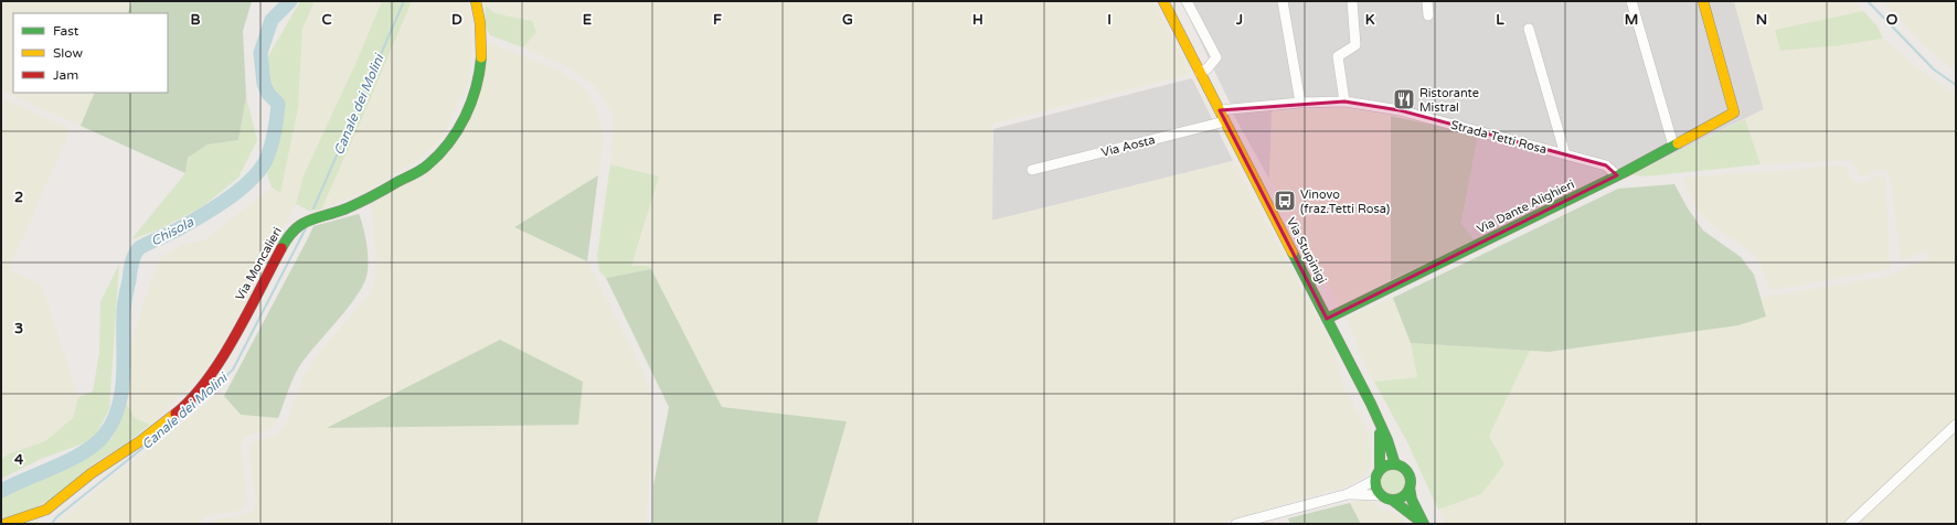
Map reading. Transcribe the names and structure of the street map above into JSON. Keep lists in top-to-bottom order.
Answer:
{
  "streets": {
    "street": [
      "Strada Tetti Rosa",
      "Via Aosta",
      "Via Dante Alighieri",
      "Via Stupinigi",
      "Via Moncalieri"
    ]
  },
  "crossings": [
    ["Strada Tetti Rosa", "Via Dante Alighieri"],
    ["Strada Tetti Rosa", "Via Stupinigi"],
    ["Via Aosta", "Via Stupinigi"],
    ["Via Dante Alighieri", "Via Stupinigi"]
  ],
  "water": ["Canale dei Molini", "Chisola"],
  "places": {
    "restaurant": ["Ristorante Mistral"],
    "bus stop": ["Vinovo (fraz.Tetti Rosa)"]
  },
  "legend": ["Fast", "Slow", "Jam"],
  "grid": {
    "columns": [
      "B",
      "C",
      "D",
      "E",
      "F",
      "G",
      "H",
      "I",
      "J",
      "K",
      "L",
      "M",
      "N",
      "O"
    ],
    "rows": ["2", "3", "4"]
  }
}
